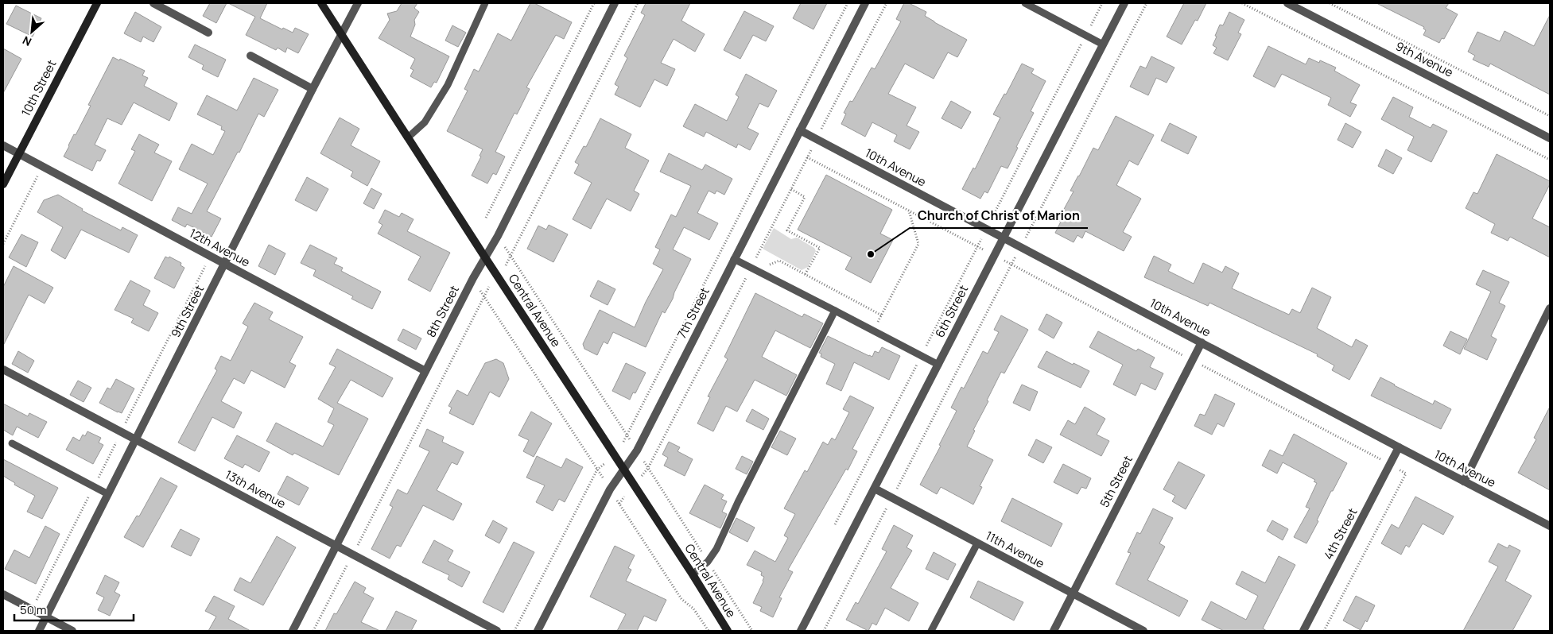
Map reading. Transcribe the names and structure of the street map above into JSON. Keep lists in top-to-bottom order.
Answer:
{
  "streets": {
    "street": [
      "9th Avenue",
      "10th Street",
      "10th Avenue",
      "12th Avenue",
      "Central Avenue",
      "9th Street",
      "8th Street",
      "6th Street",
      "7th Street",
      "5th Street",
      "13th Avenue",
      "4th Street",
      "11th Avenue"
    ]
  },
  "crossings": [
    ["10th Street", "12th Avenue"],
    ["10th Avenue", "6th Street"],
    ["10th Avenue", "7th Street"],
    ["10th Avenue", "5th Street"],
    ["10th Avenue", "4th Street"],
    ["12th Avenue", "9th Street"],
    ["12th Avenue", "8th Street"],
    ["Central Avenue", "9th Street"],
    ["Central Avenue", "8th Street"],
    ["Central Avenue", "7th Street"],
    ["9th Street", "13th Avenue"],
    ["8th Street", "13th Avenue"],
    ["6th Street", "11th Avenue"],
    ["5th Street", "11th Avenue"]
  ],
  "places": ["Church of Christ of Marion"],
  "scale_bar": "50 m",
  "north": "bottom left"
}
